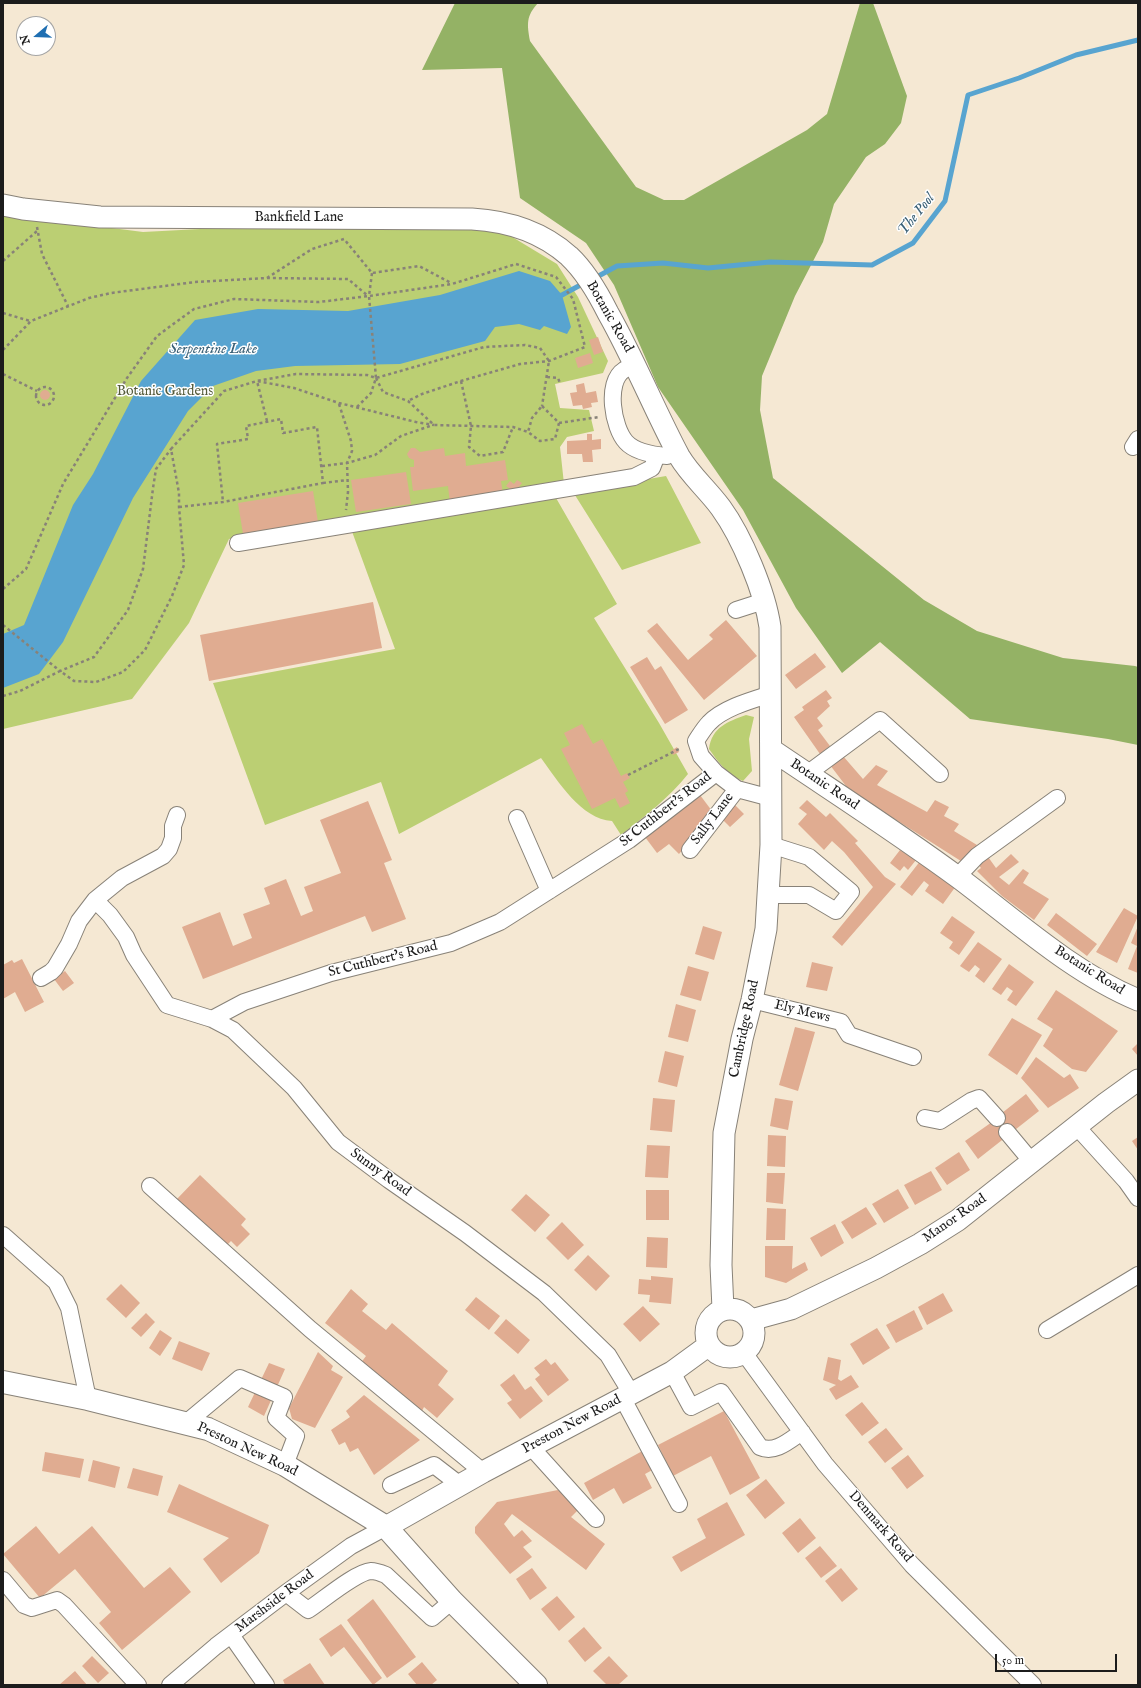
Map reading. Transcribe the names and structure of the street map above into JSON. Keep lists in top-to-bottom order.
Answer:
{
  "streets": {
    "highway": ["Preston New Road"],
    "main road": [
      "Bankfield Lane",
      "Botanic Road",
      "Cambridge Road",
      "Manor Road"
    ],
    "street": [
      "St Cuthbert's Road",
      "Sally Lane",
      "Ely Mews",
      "Sunny Road",
      "Denmark Road",
      "Marshside Road"
    ]
  },
  "crossings": [
    ["Bankfield Lane", "Botanic Road"],
    ["Botanic Road", "Cambridge Road"],
    ["St Cuthbert's Road", "Sunny Road"],
    ["Ely Mews", "Cambridge Road"],
    ["Cambridge Road", "Manor Road"],
    ["Cambridge Road", "Denmark Road"],
    ["Sunny Road", "Preston New Road"],
    ["Manor Road", "Denmark Road"],
    ["Preston New Road", "Marshside Road"]
  ],
  "water": ["The Pool", "Serpentine Lake"],
  "parks": ["Botanic Gardens"],
  "scale_bar": "50 m",
  "north": "left"
}
